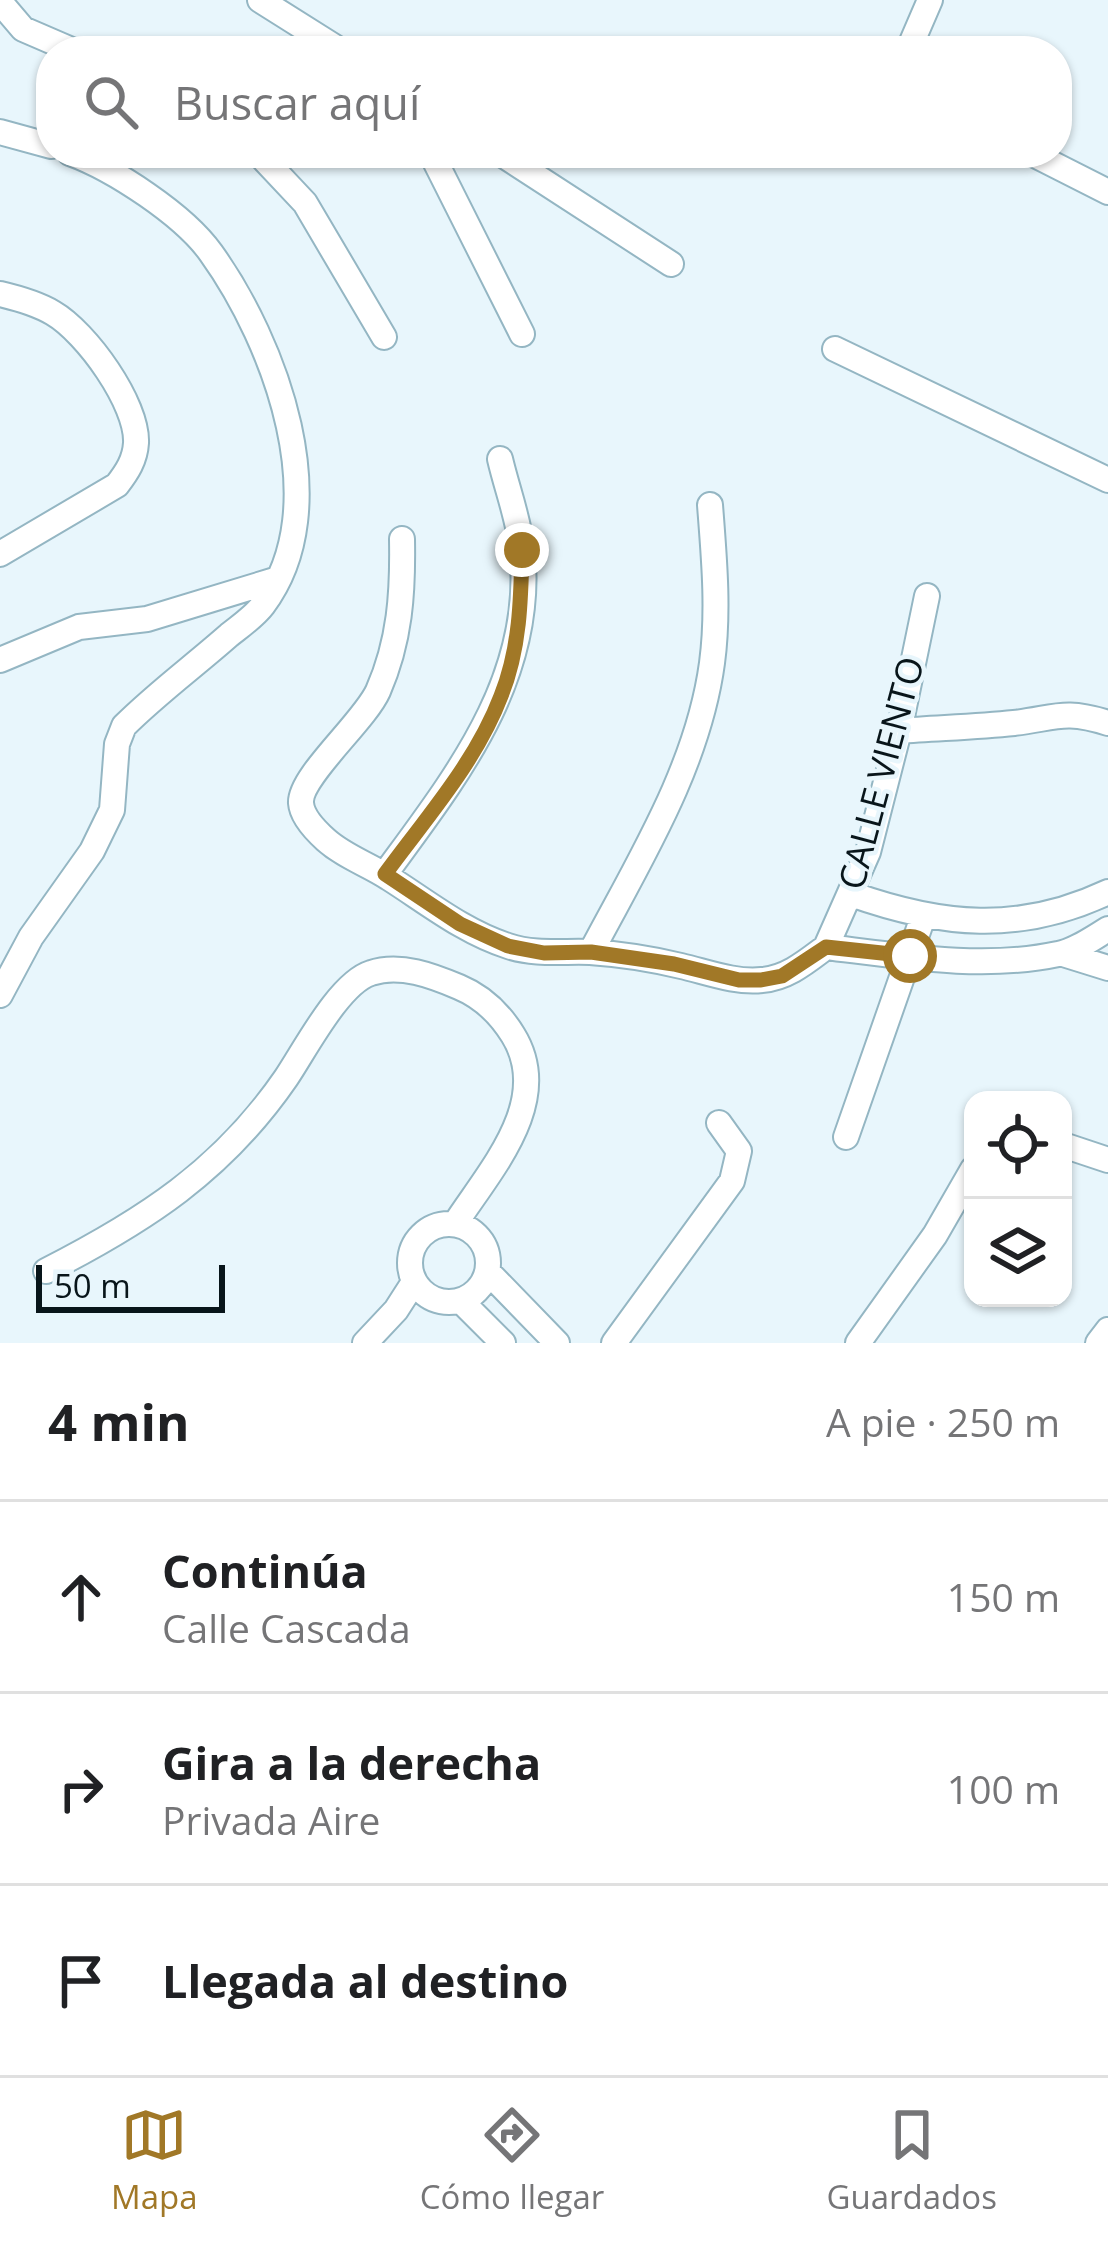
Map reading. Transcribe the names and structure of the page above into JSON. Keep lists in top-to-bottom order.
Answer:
{
  "streets": {
    "street": ["CALLE VIENTO"]
  },
  "scale_bar": "50 m",
  "page": {
    "search": "Buscar aquí",
    "scale": "50 m",
    "heading": ["4 min", "A pie · 250 m"],
    "list": [
      ["Continúa", "Calle Cascada", "150 m"],
      ["Gira a la derecha", "Privada Aire", "100 m"],
      "Llegada al destino"
    ],
    "nav": ["Mapa", "Cómo llegar", "Guardados"]
  }
}
